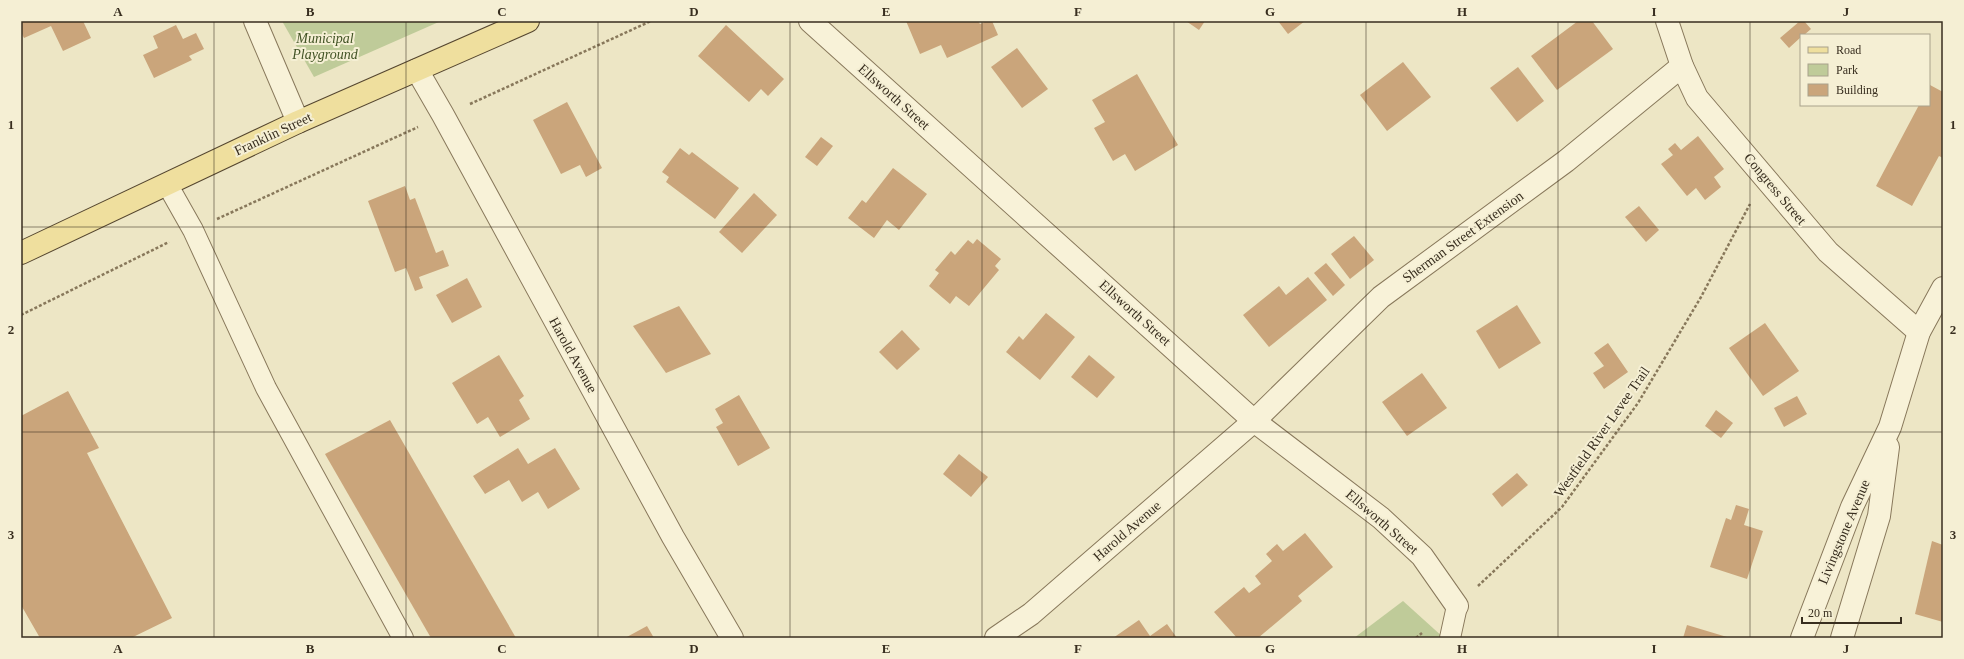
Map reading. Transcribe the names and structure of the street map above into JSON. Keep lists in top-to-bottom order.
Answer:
{
  "streets": {
    "main road": ["Franklin Street"],
    "street": [
      "Ellsworth Street",
      "Congress Street",
      "Sherman Street Extension",
      "Harold Avenue",
      "Livingstone Avenue"
    ],
    "path": ["Westfield River Levee Trail"]
  },
  "crossings": [
    ["Ellsworth Street", "Sherman Street Extension"],
    ["Ellsworth Street", "Harold Avenue"],
    ["Ellsworth Street", "Westfield River Levee Trail"],
    ["Franklin Street", "Harold Avenue"],
    ["Congress Street", "Sherman Street Extension"],
    ["Congress Street", "Westfield River Levee Trail"],
    ["Congress Street", "Livingstone Avenue"],
    ["Sherman Street Extension", "Harold Avenue"]
  ],
  "parks": ["Municipal Playground"],
  "legend": ["Road", "Park", "Building"],
  "scale_bar": "20 m",
  "grid": {
    "columns": [
      "A",
      "B",
      "C",
      "D",
      "E",
      "F",
      "G",
      "H",
      "I",
      "J"
    ],
    "rows": ["1", "2", "3"]
  }
}
